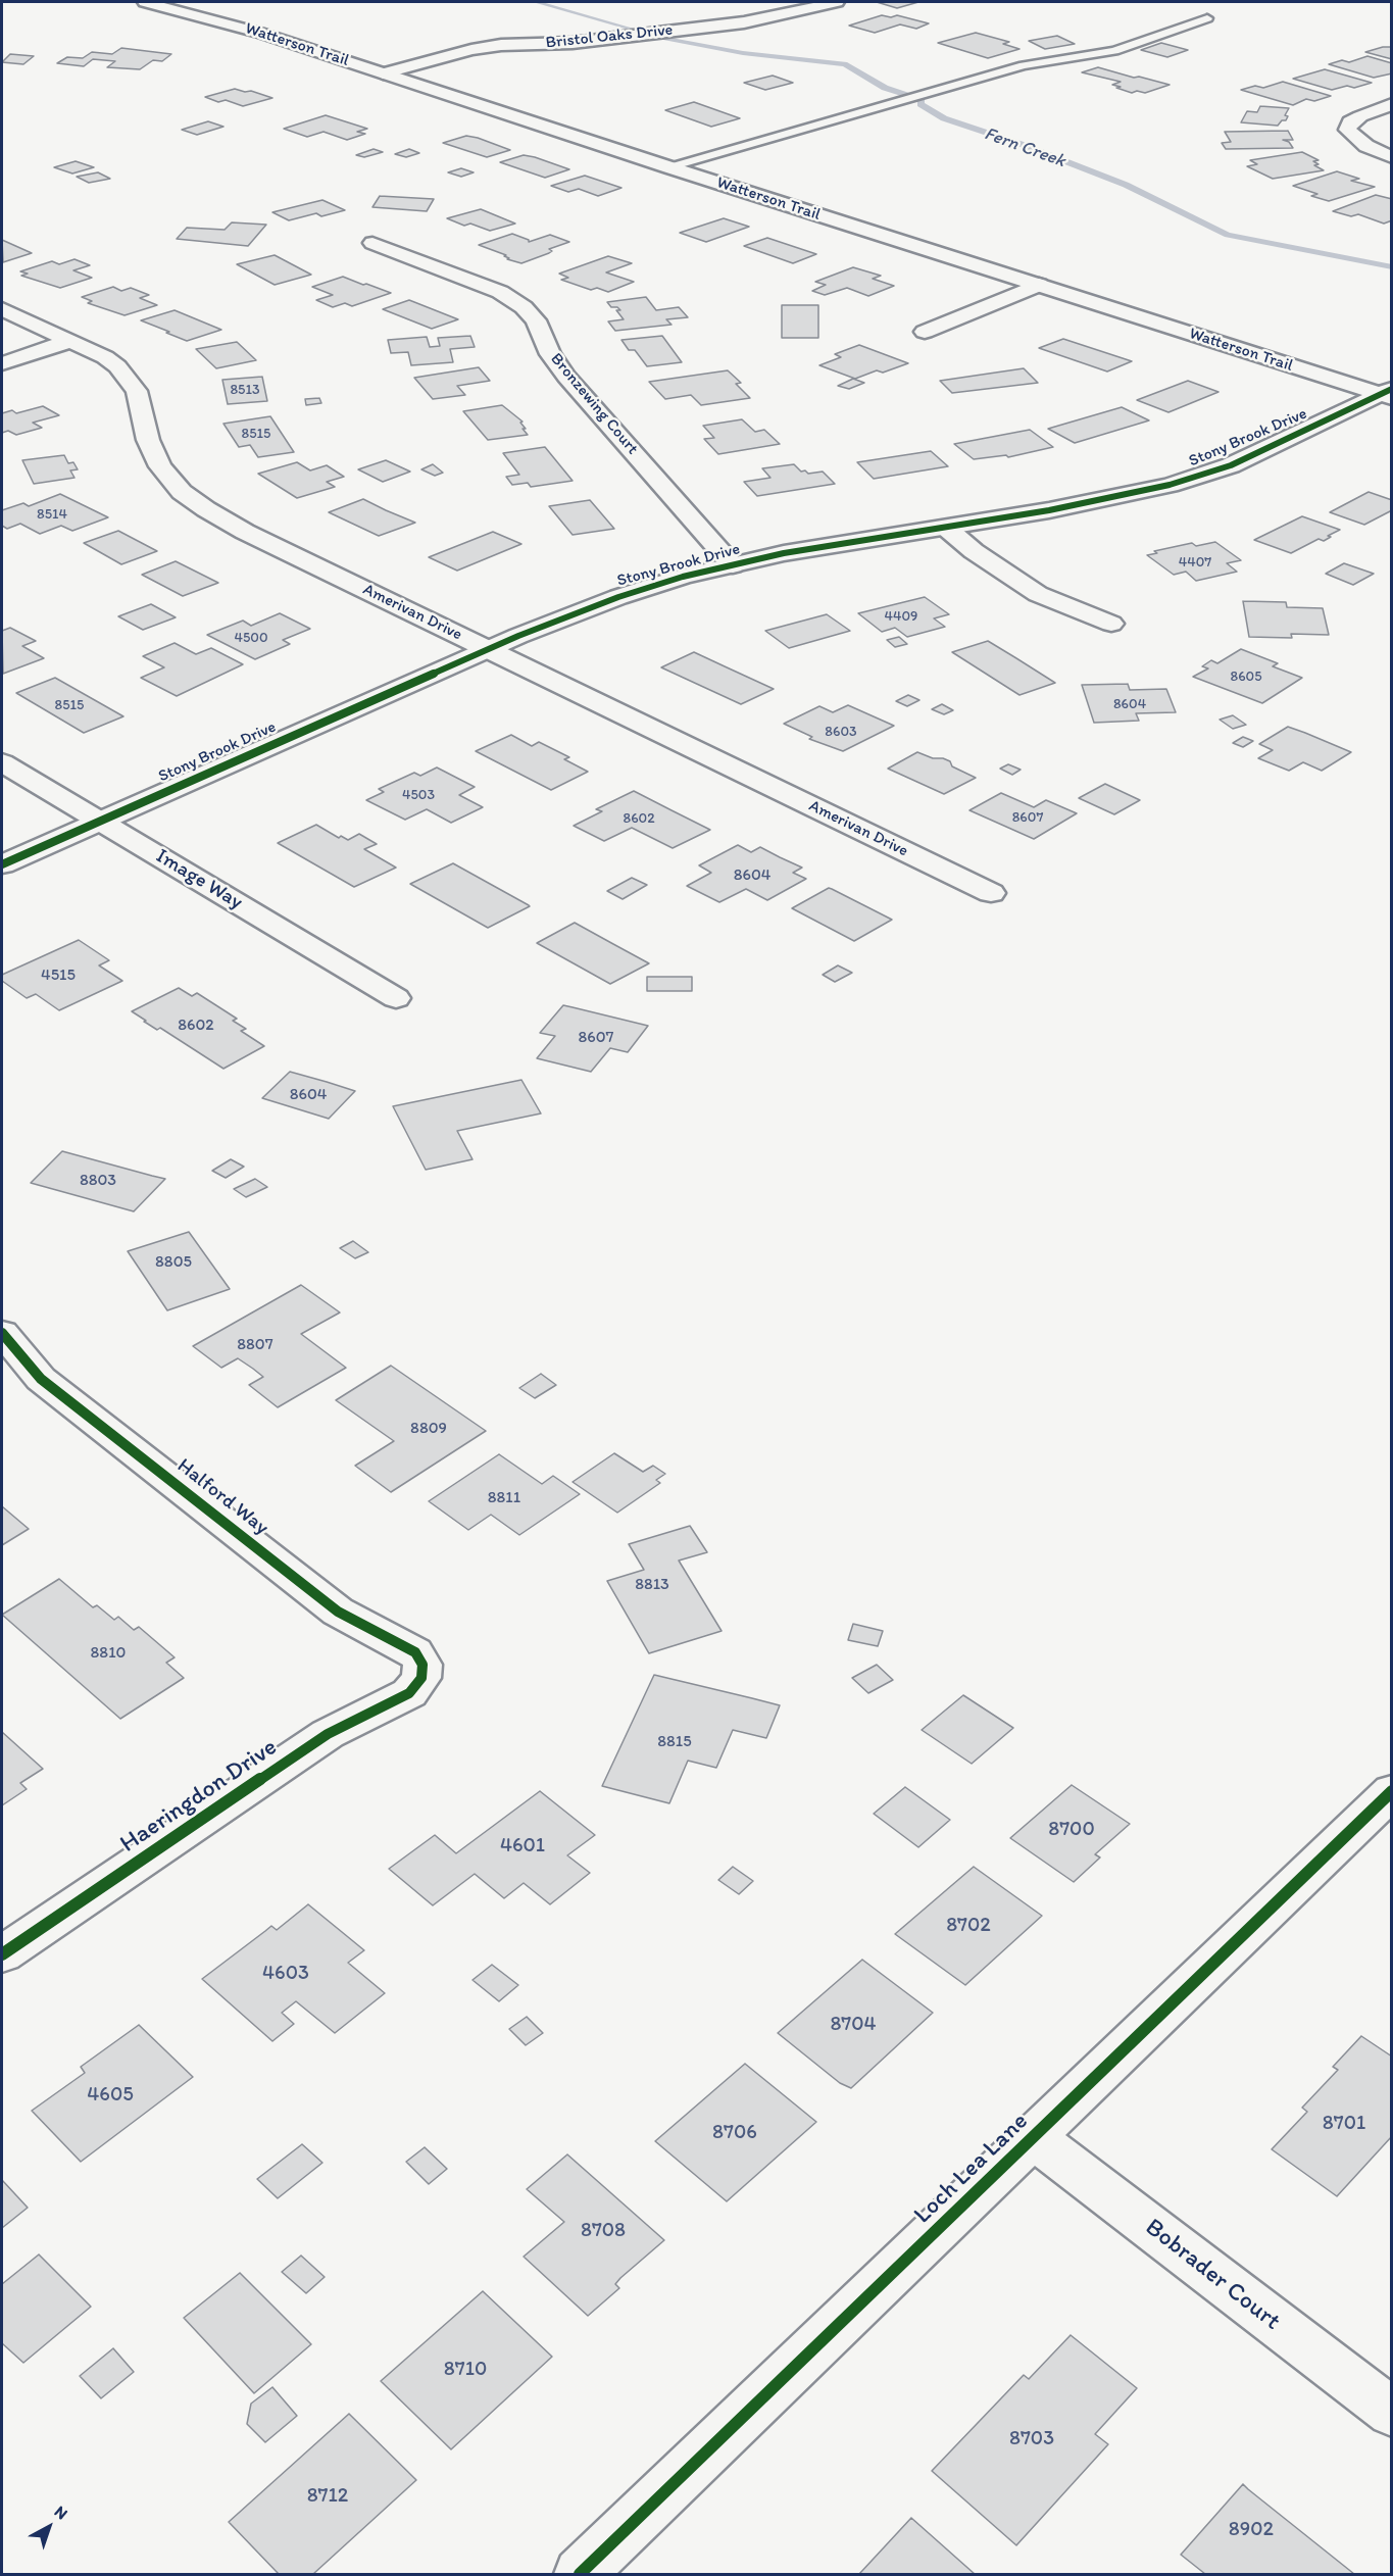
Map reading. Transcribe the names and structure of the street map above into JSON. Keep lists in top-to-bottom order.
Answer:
{
  "streets": {
    "street": [
      "Bristol Oaks Drive",
      "Watterson Trail",
      "Bronzewing Court",
      "Stony Brook Drive",
      "Amerivan Drive",
      "Image Way",
      "Halford Way",
      "Haeringdon Drive",
      "Loch Lea Lane",
      "Bobrader Court"
    ]
  },
  "crossings": [
    ["Bristol Oaks Drive", "Watterson Trail"],
    ["Watterson Trail", "Stony Brook Drive"],
    ["Bronzewing Court", "Stony Brook Drive"],
    ["Stony Brook Drive", "Amerivan Drive"],
    ["Stony Brook Drive", "Image Way"],
    ["Halford Way", "Haeringdon Drive"],
    ["Loch Lea Lane", "Bobrader Court"]
  ],
  "water": ["Fern Creek"],
  "house_numbers": [
    "8513",
    "8515",
    "8514",
    "4407",
    "4409",
    "4500",
    "8605",
    "8604",
    "8515",
    "8603",
    "4503",
    "8607",
    "8602",
    "8604",
    "4515",
    "8602",
    "8607",
    "8604",
    "8803",
    "8805",
    "8807",
    "8809",
    "8811",
    "8813",
    "8810",
    "8815",
    "8700",
    "4601",
    "8702",
    "4603",
    "8704",
    "4605",
    "8701",
    "8706",
    "8708",
    "8710",
    "8703",
    "8712",
    "8902"
  ],
  "north": "top right"
}
